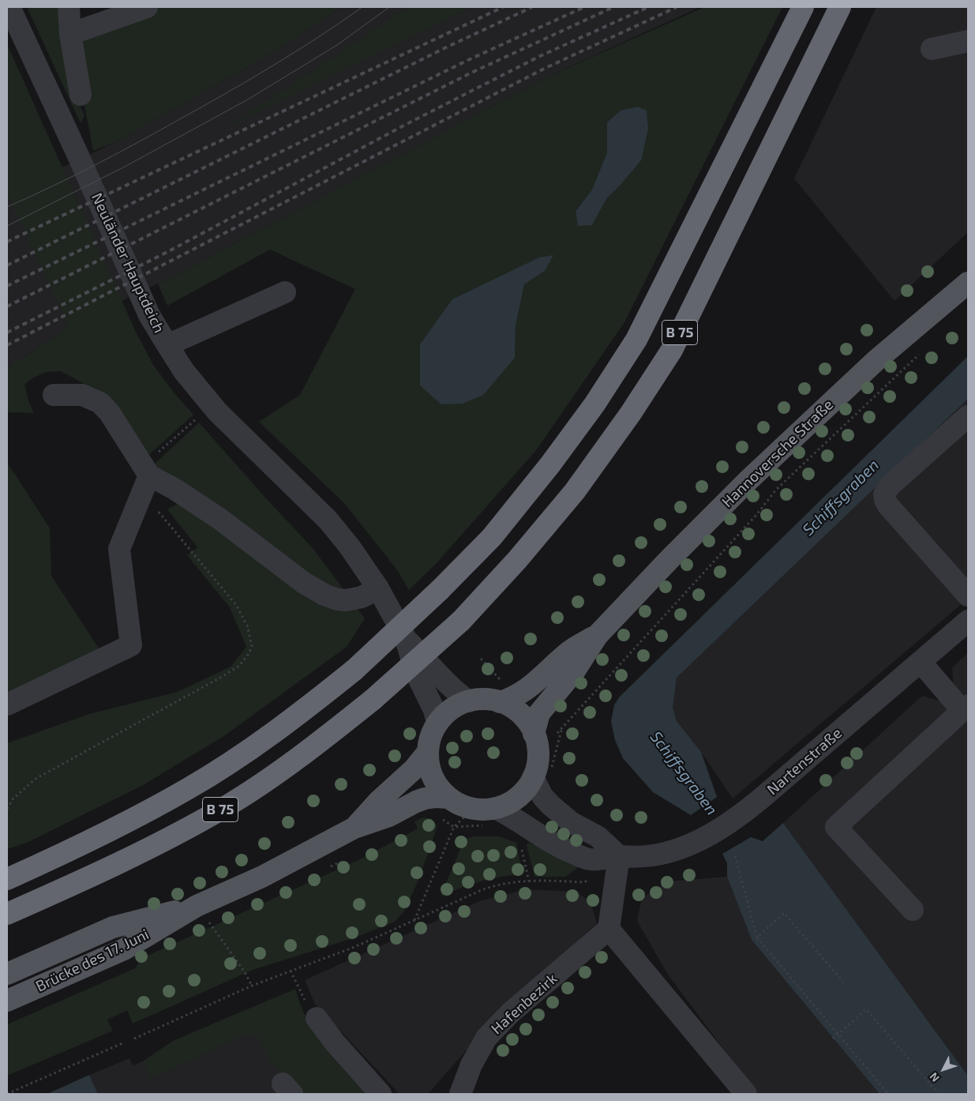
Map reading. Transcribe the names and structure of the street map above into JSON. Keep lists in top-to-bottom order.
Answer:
{
  "streets": {
    "highway": ["B 75"],
    "main road": ["Hannoversche Straße", "Brücke des 17. Juni"],
    "street": ["Neuländer Hauptdeich", "Nartenstraße", "Hafenbezirk"]
  },
  "crossings": [
    ["Neuländer Hauptdeich", "Hannoversche Straße"],
    ["Neuländer Hauptdeich", "Nartenstraße"],
    ["Neuländer Hauptdeich", "Brücke des 17. Juni"],
    ["Hannoversche Straße", "Nartenstraße"],
    ["Hannoversche Straße", "Brücke des 17. Juni"],
    ["Nartenstraße", "Brücke des 17. Juni"]
  ],
  "water": ["Schiffsgraben"],
  "north": "bottom left"
}
